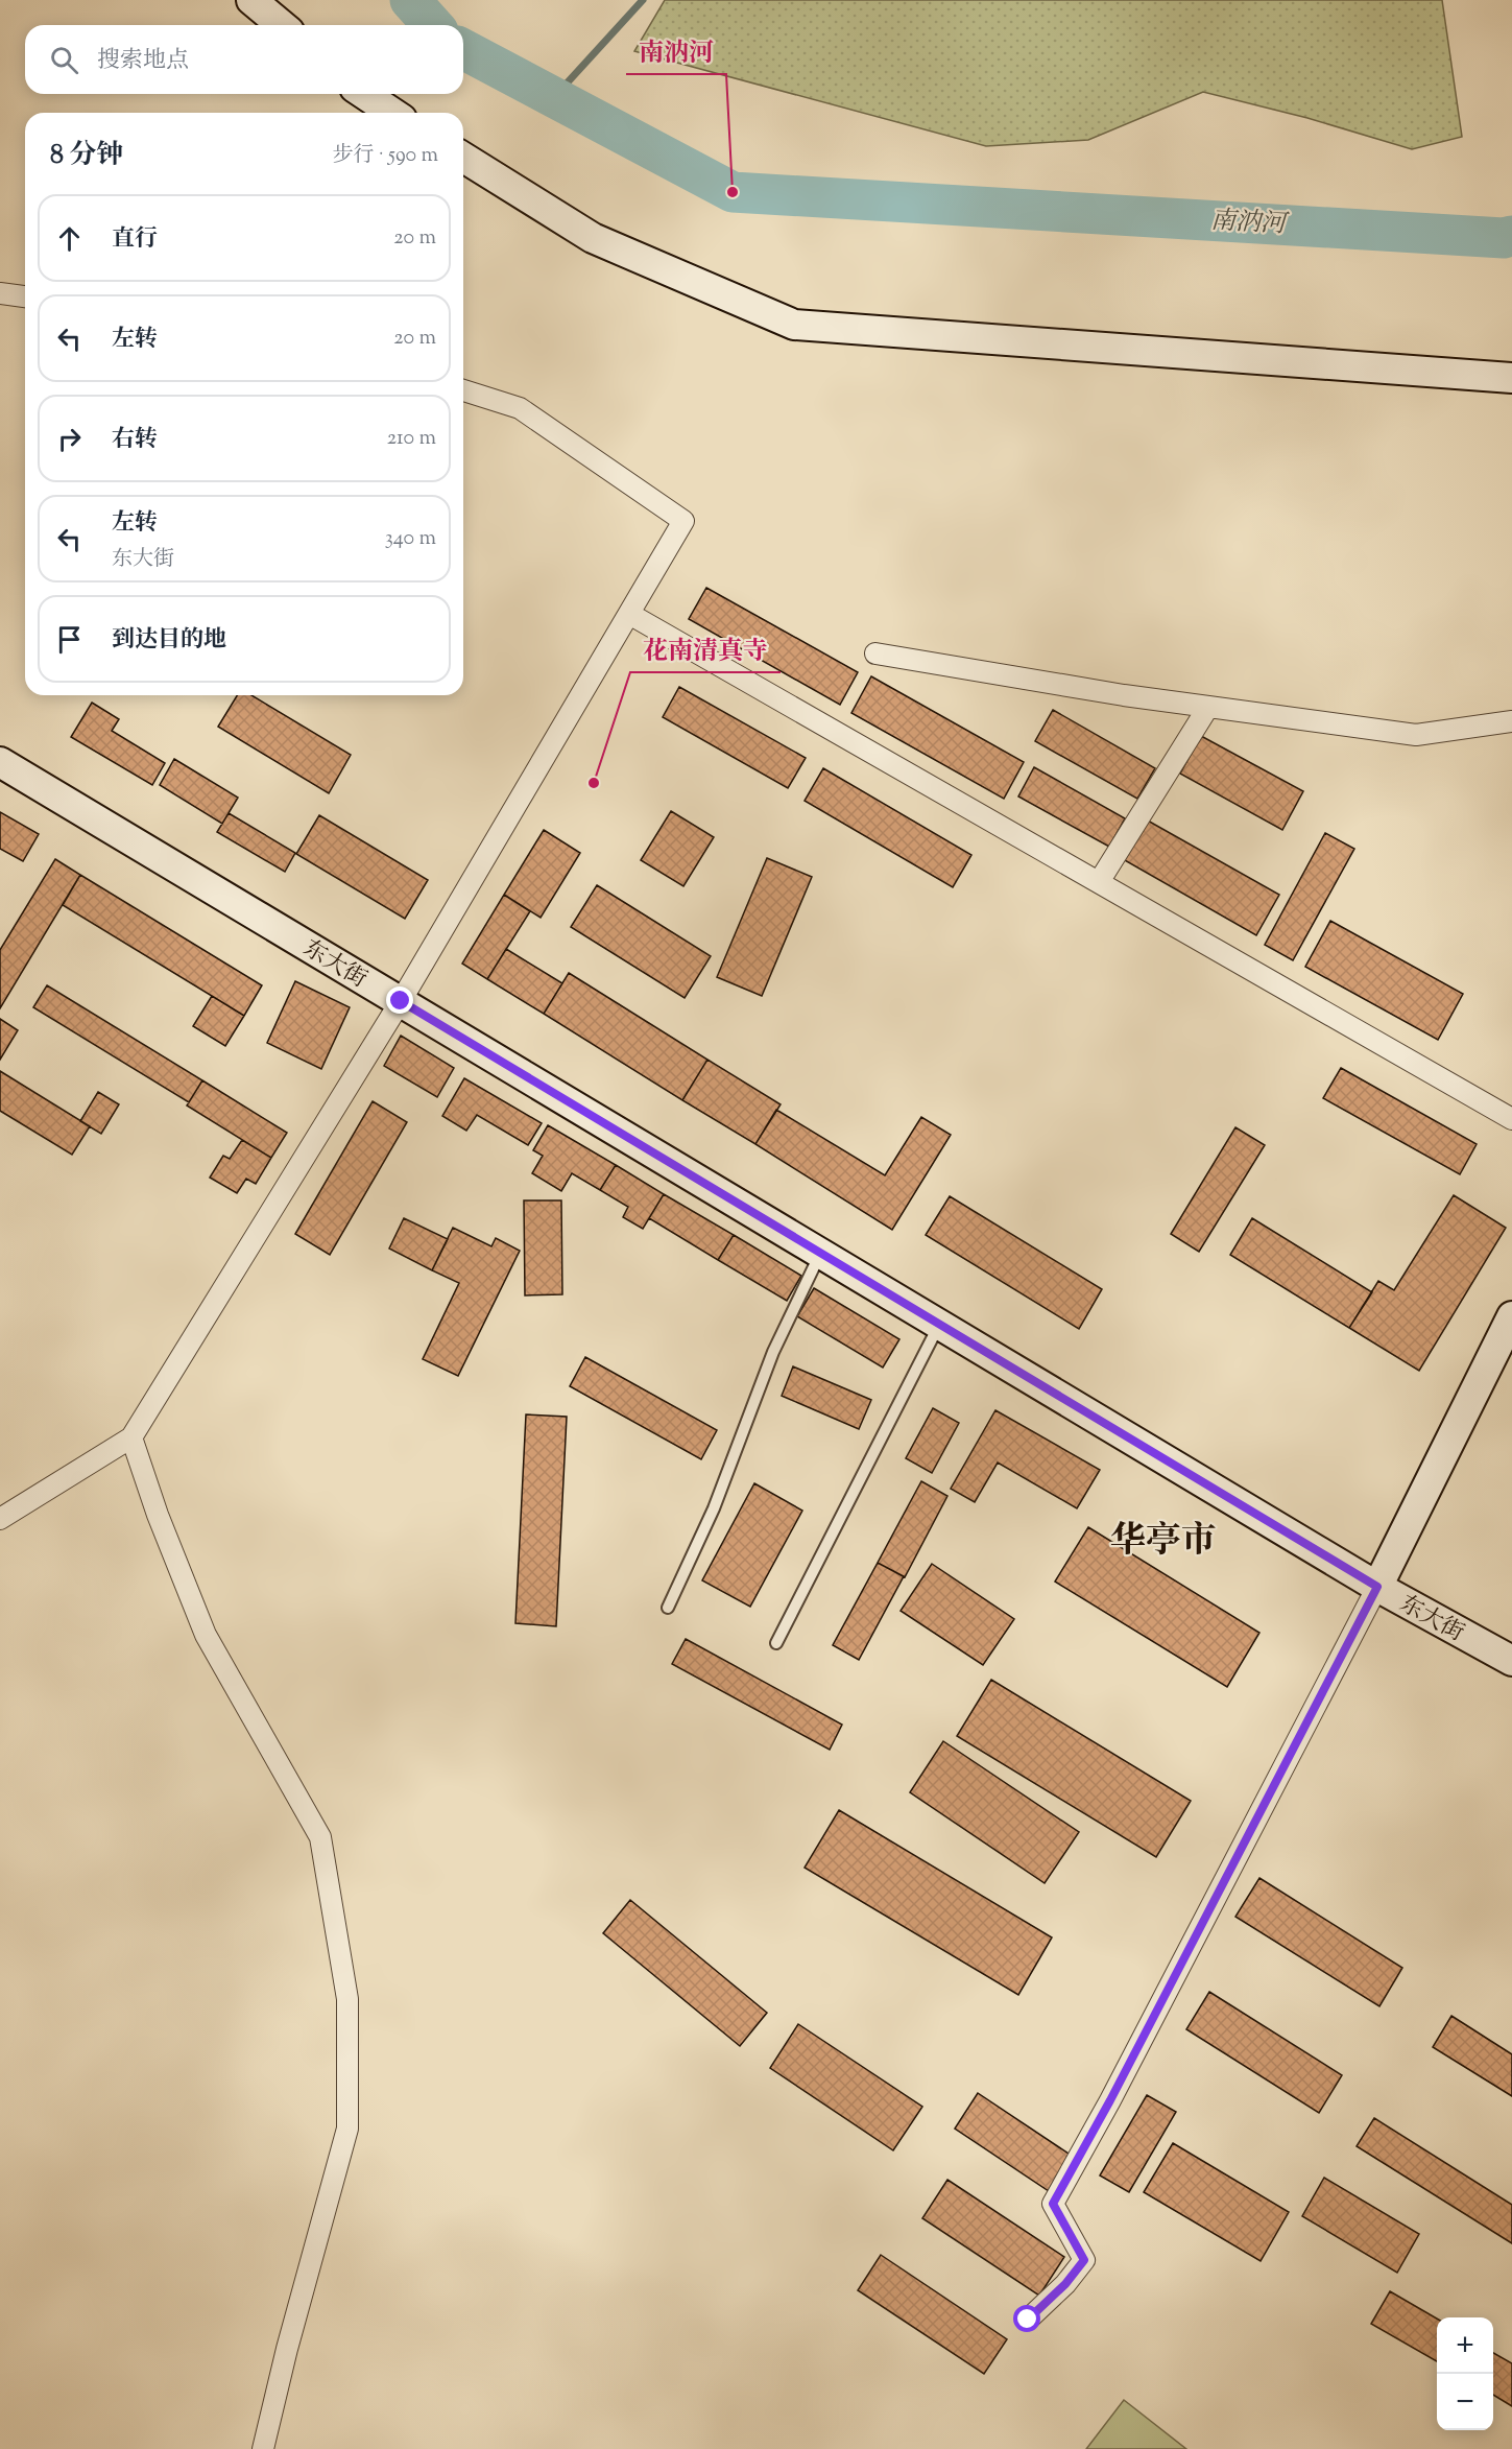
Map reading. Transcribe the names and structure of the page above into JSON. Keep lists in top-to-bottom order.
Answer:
{
  "streets": {
    "street": ["东大街"]
  },
  "districts": ["华亭市"],
  "water": ["南汭河"],
  "places": ["南汭河", "花南清真寺"],
  "page": {
    "search": "搜索地点",
    "heading": ["8 分钟", "步行 · 590 m"],
    "list": [
      ["直行", "20 m"],
      ["左转", "20 m"],
      ["右转", "210 m"],
      ["左转", "东大街", "340 m"],
      "到达目的地"
    ],
    "map_buttons": ["+", "−"]
  }
}
